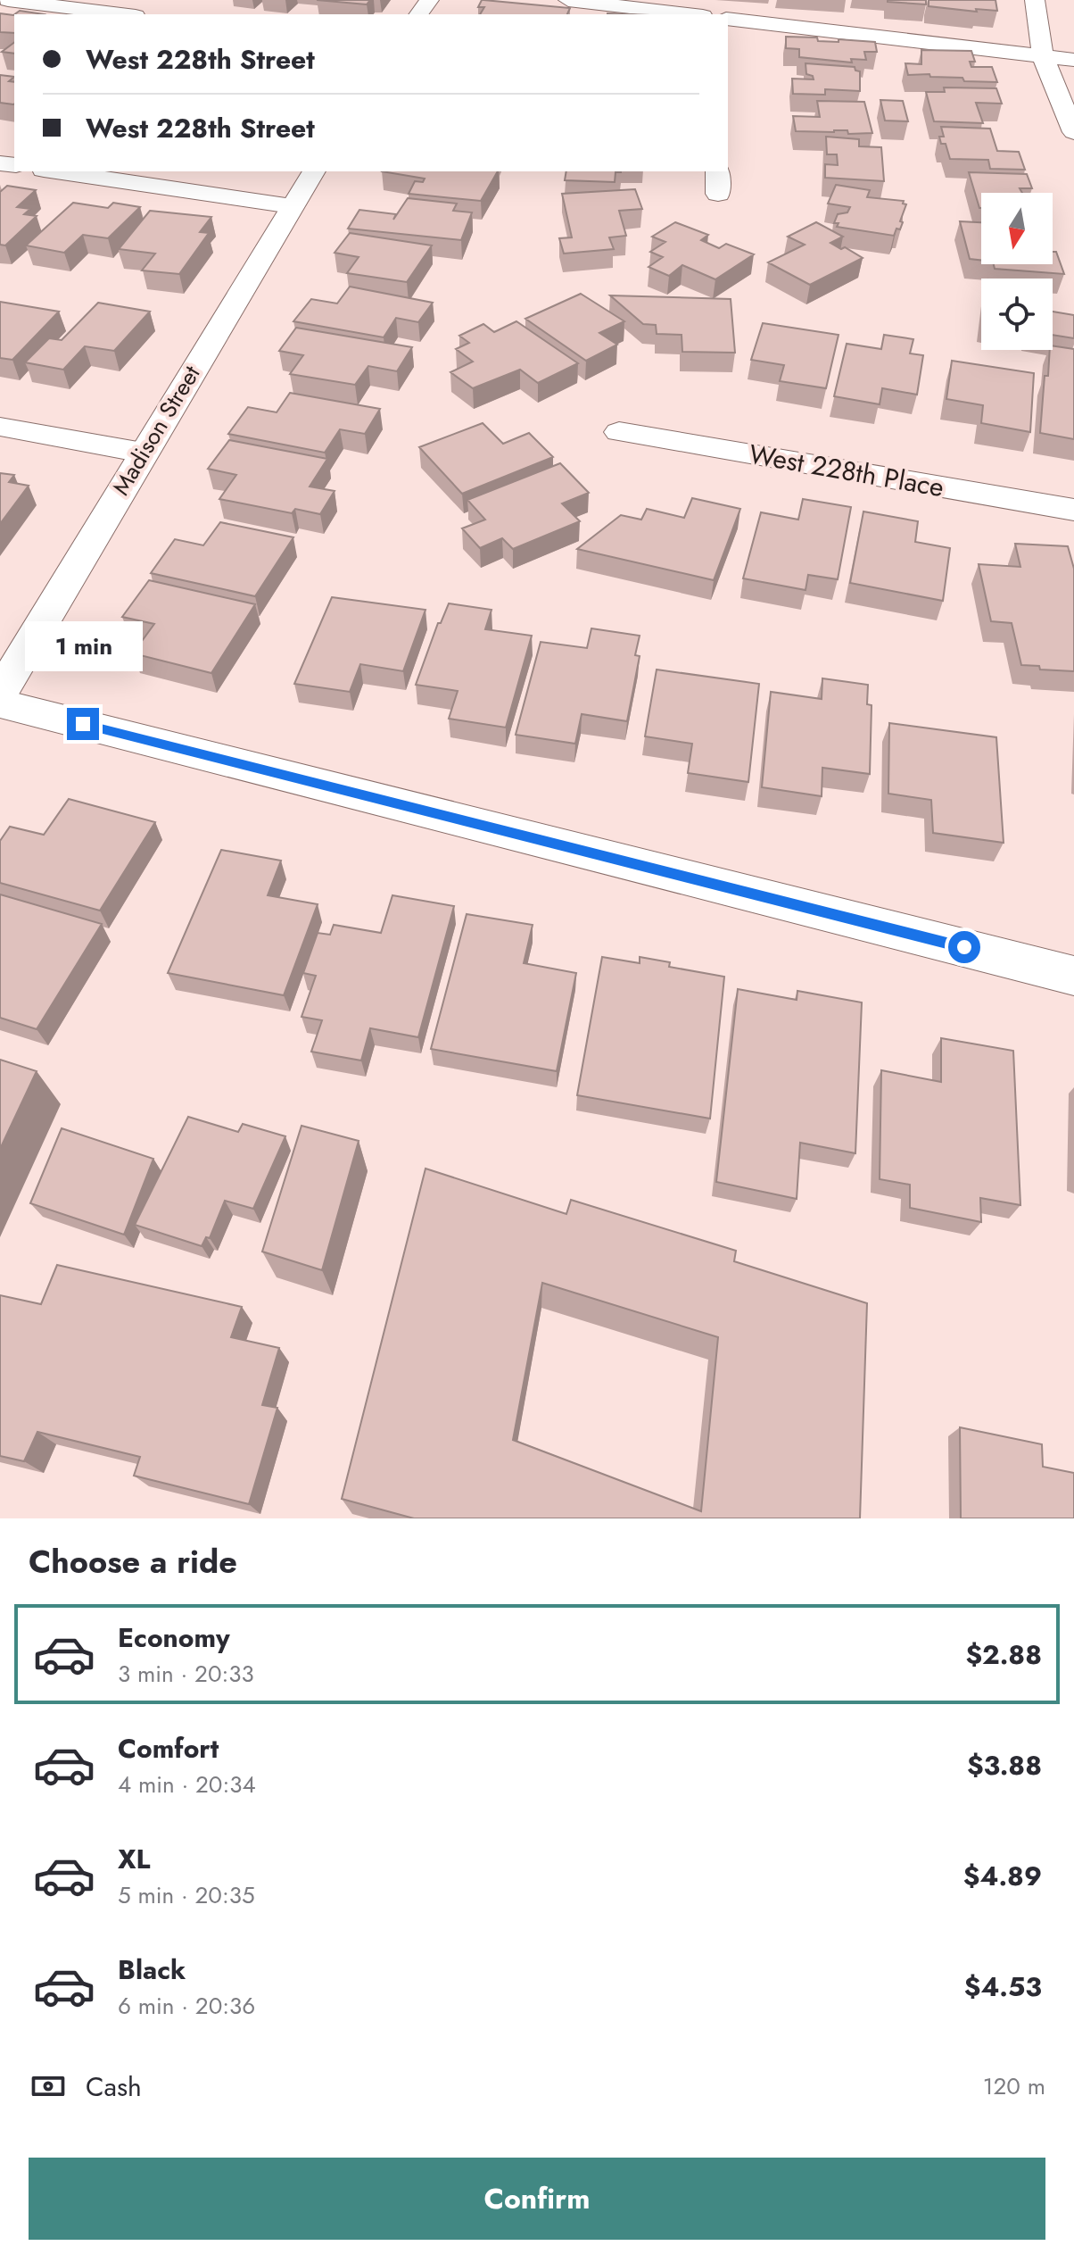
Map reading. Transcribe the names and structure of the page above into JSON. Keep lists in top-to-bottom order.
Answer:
{
  "streets": {
    "street": ["Madison Street", "West 228th Place"]
  },
  "north": "bottom",
  "page": {
    "banner": ["West 228th Street", "West 228th Street"],
    "bubble": "1 min",
    "heading": "Choose a ride",
    "list": [
      {
        "name": "Economy",
        "note": "3 min · 20:33",
        "value": "$2.88"
      },
      {
        "name": "Comfort",
        "note": "4 min · 20:34",
        "value": "$3.88"
      },
      {
        "name": "XL",
        "note": "5 min · 20:35",
        "value": "$4.89"
      },
      {
        "name": "Black",
        "note": "6 min · 20:36",
        "value": "$4.53"
      }
    ],
    "pay": ["Cash", "120 m"],
    "buttons": "Confirm"
  }
}
